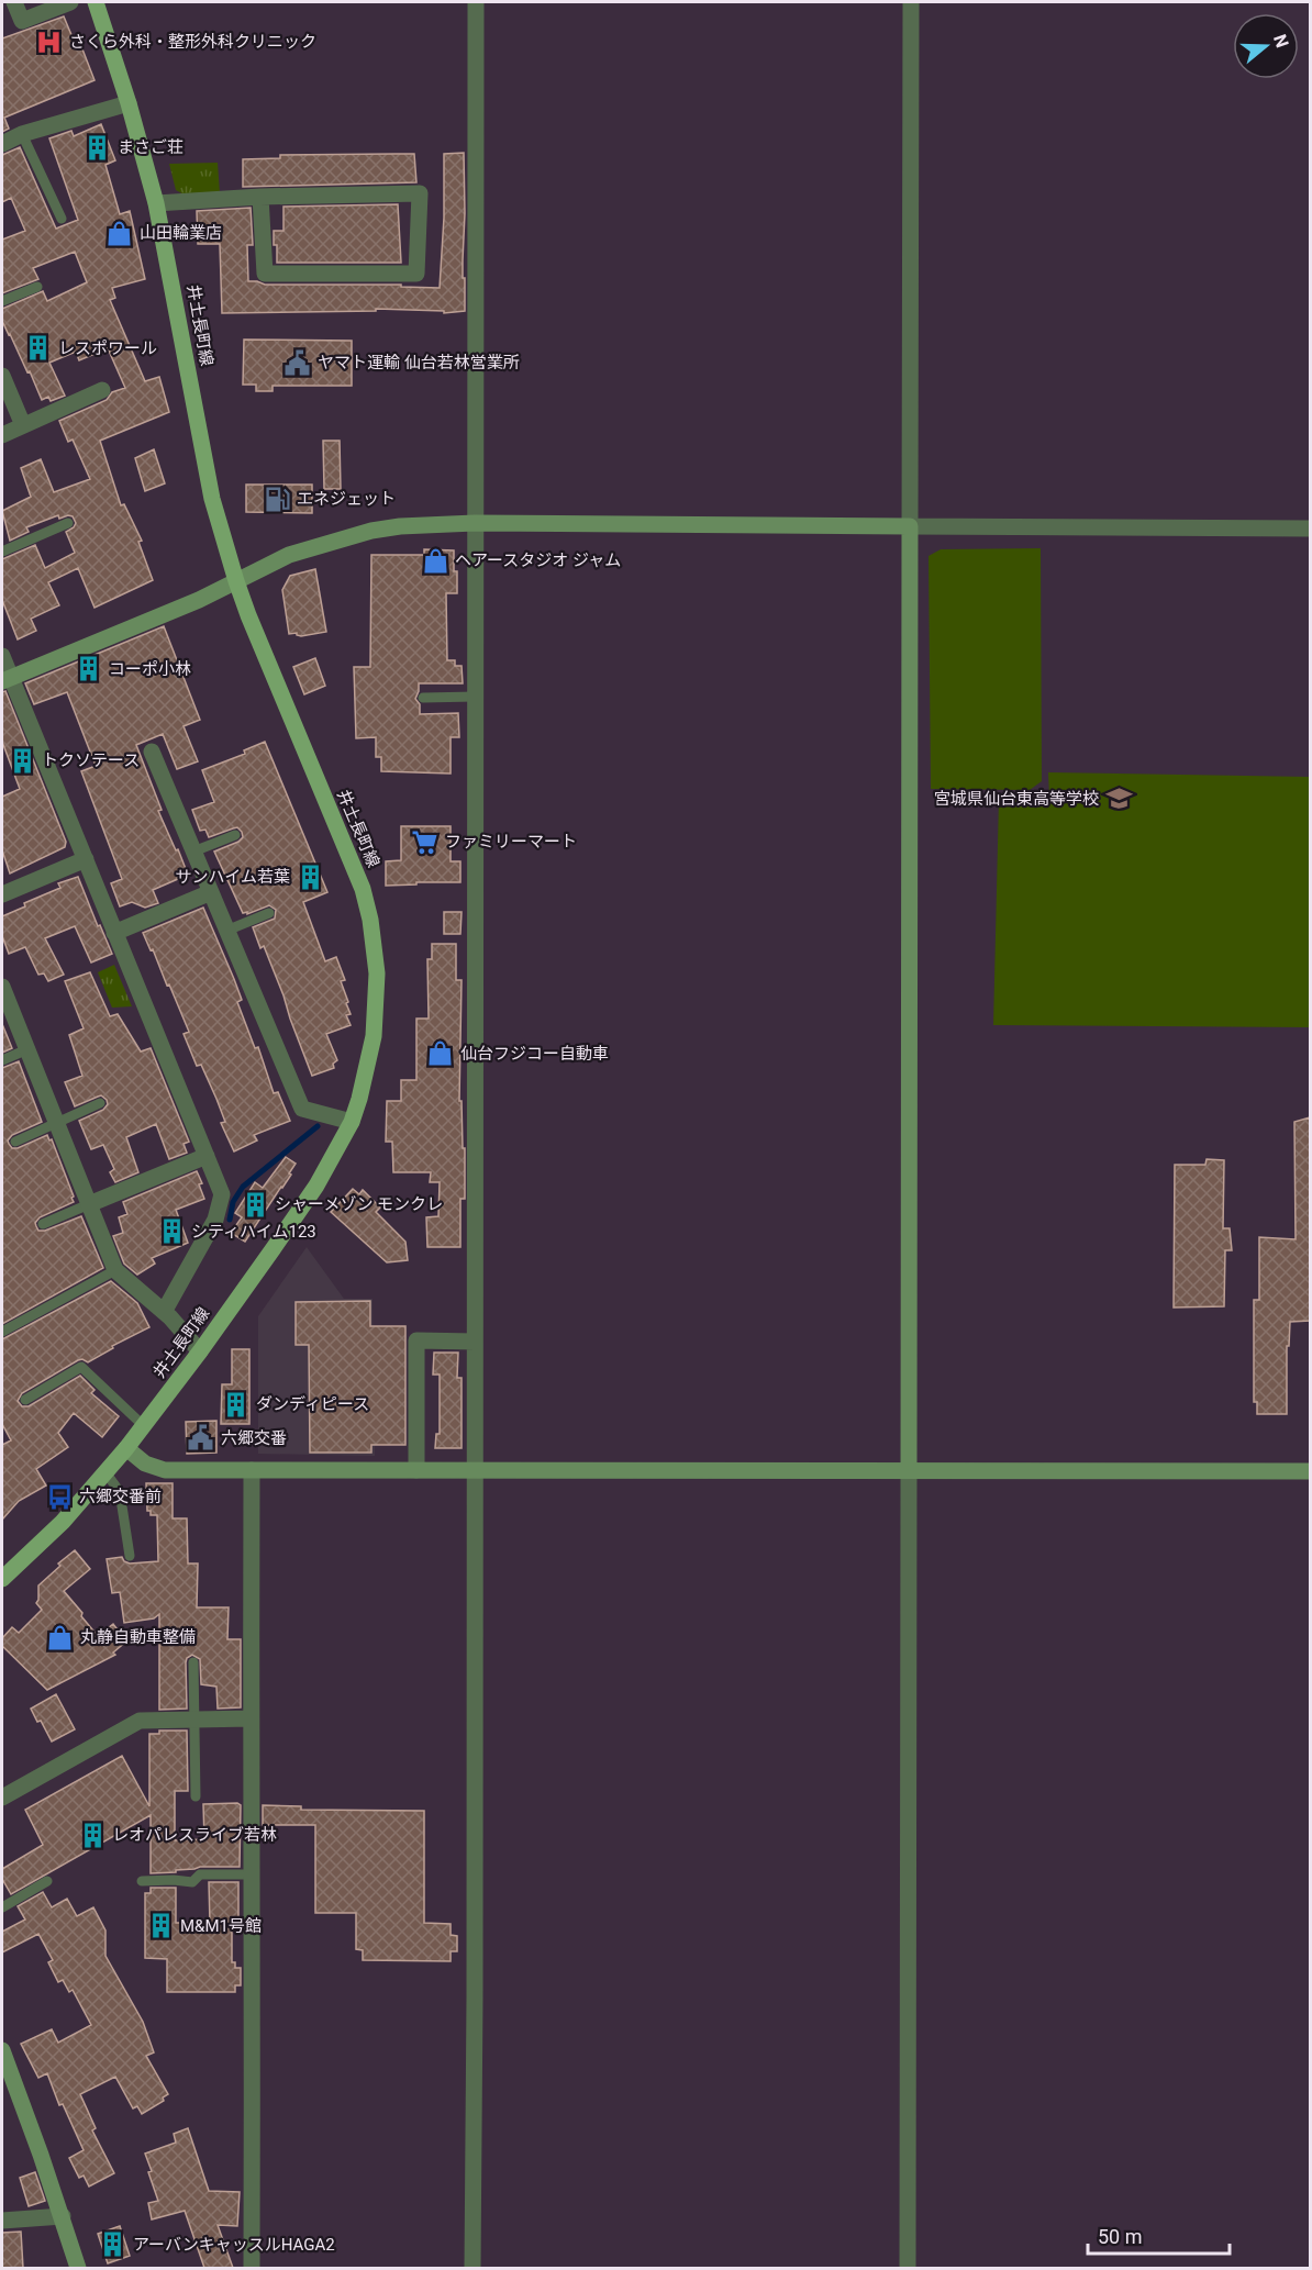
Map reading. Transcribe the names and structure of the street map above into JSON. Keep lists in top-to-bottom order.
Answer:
{
  "streets": {
    "main road": ["井土長町線"]
  },
  "places": {
    "hospital": ["さくら外科・整形外科クリニック"],
    "building": [
      "まさご荘",
      "レスポワール",
      "コーポ小林",
      "トクソテース",
      "サンハイム若葉",
      "シャーメゾン モンクレ",
      "シティハイム123",
      "ダンディピース",
      "レオパレスライブ若林",
      "M&M1号館",
      "アーバンキャッスルHAGA2"
    ],
    "shop": [
      "山田輪業店",
      "ヘアースタジオ ジャム",
      "仙台フジコー自動車",
      "丸静自動車整備"
    ],
    "public building": ["ヤマト運輸 仙台若林営業所", "六郷交番"],
    "fuel station": ["エネジェット"],
    "school or university": ["宮城県仙台東高等学校"],
    "supermarket": ["ファミリーマート"],
    "bus stop": ["六郷交番前"]
  },
  "scale_bar": "50 m",
  "north": "right"
}
